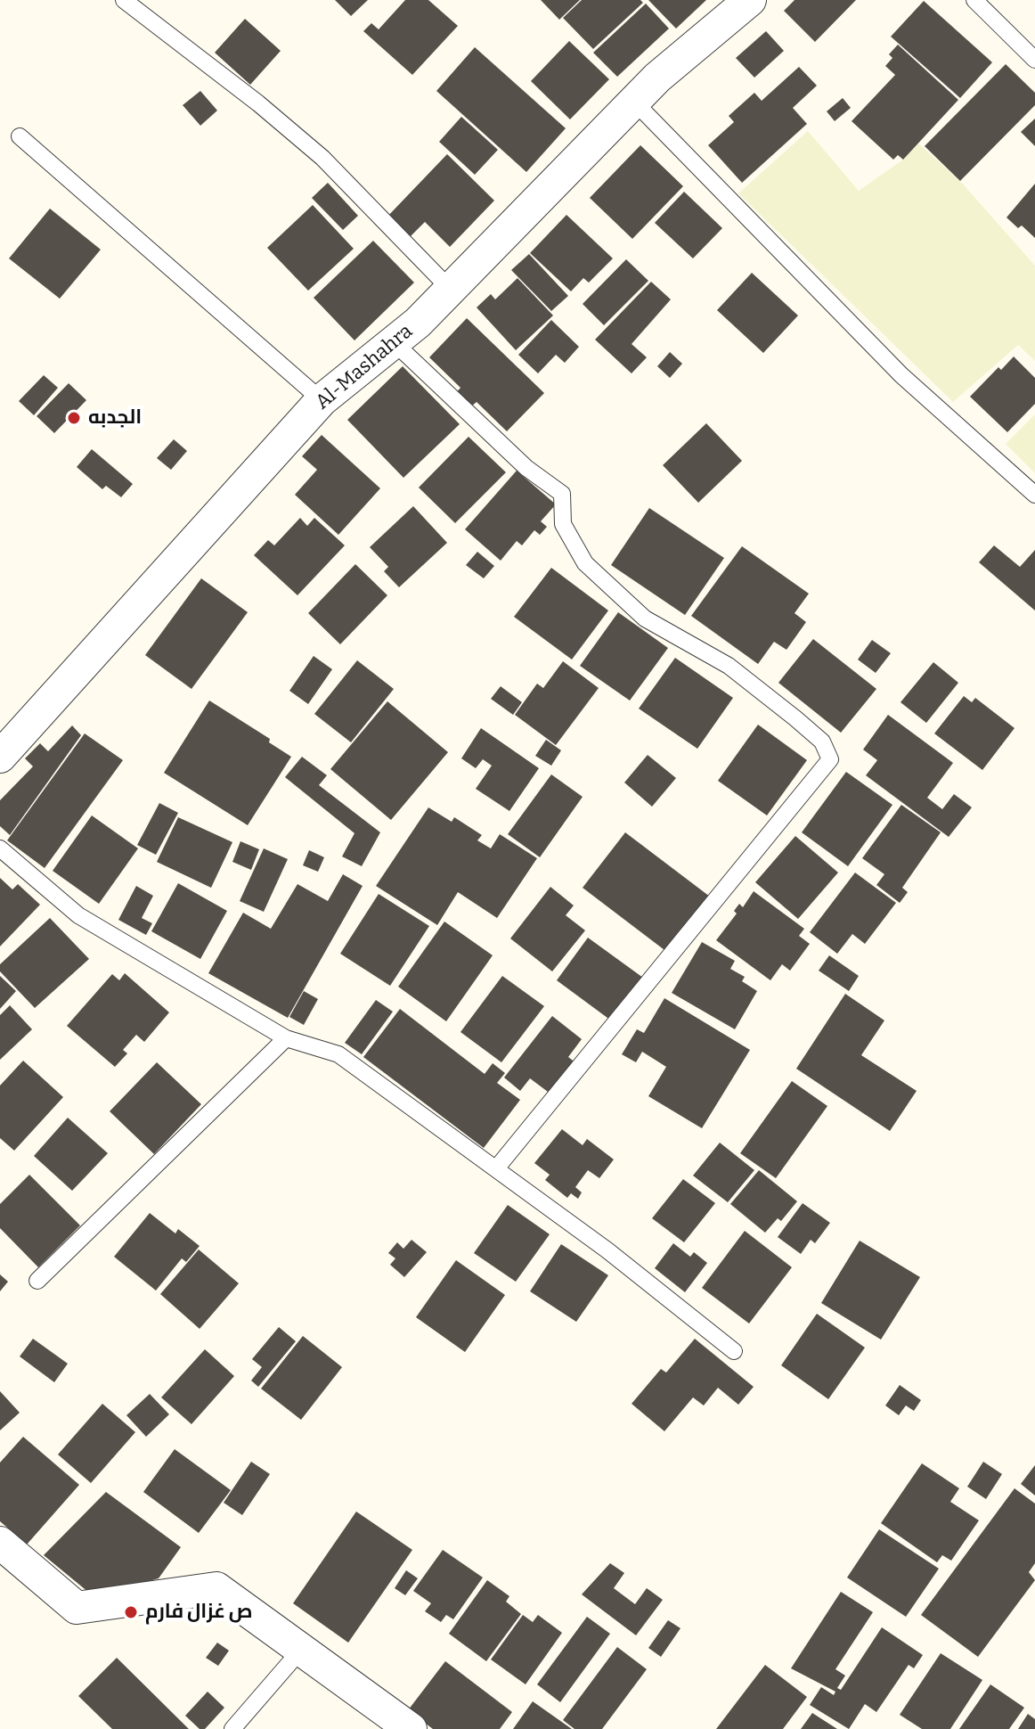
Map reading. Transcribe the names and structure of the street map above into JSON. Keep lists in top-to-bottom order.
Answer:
{
  "streets": {
    "street": ["Al-Mashahra"]
  },
  "places": ["الجدبه", "ص غزال فارم"]
}
